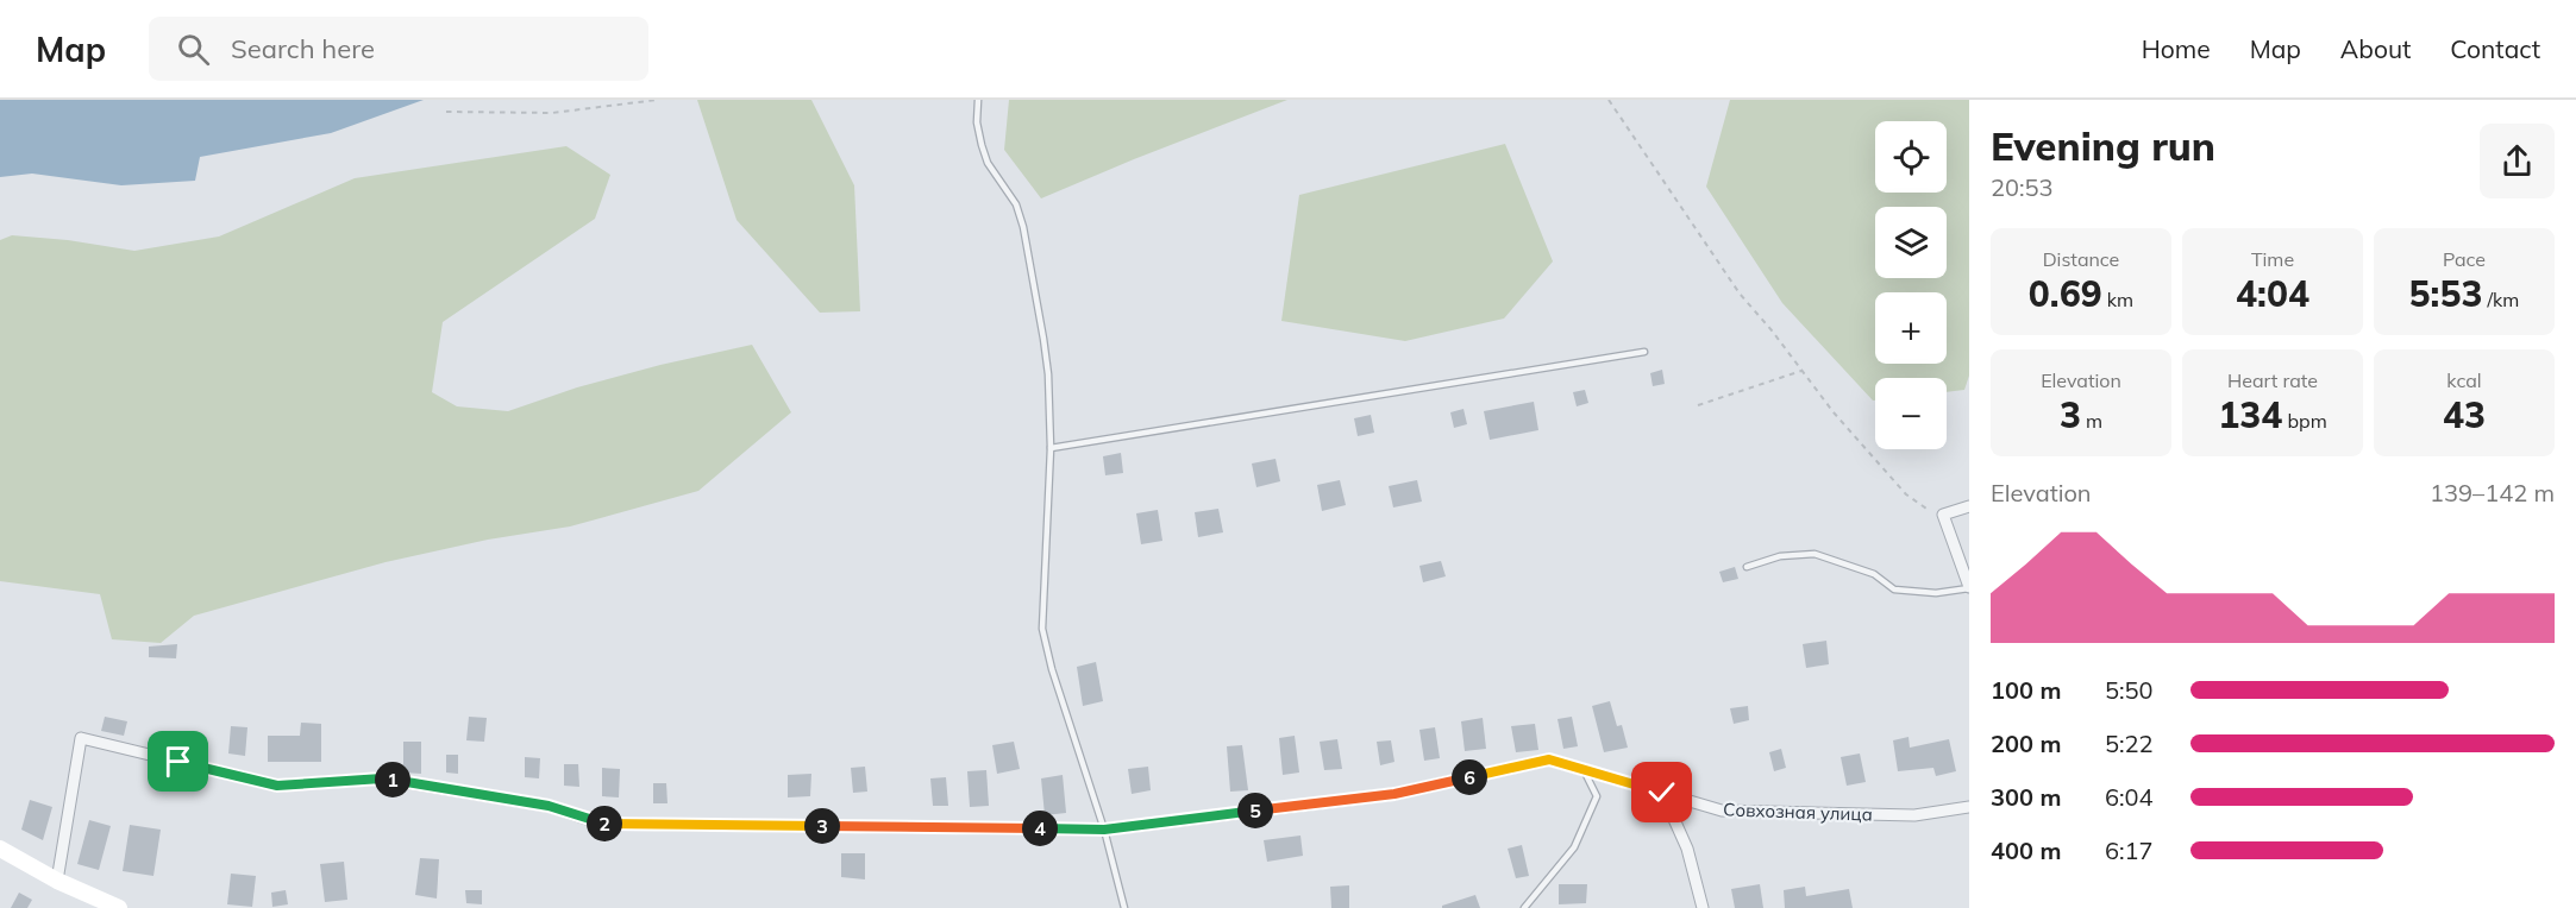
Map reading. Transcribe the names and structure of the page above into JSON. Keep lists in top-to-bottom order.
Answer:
{
  "streets": {
    "street": ["Совхозная улица"]
  },
  "page": {
    "header": "Map",
    "search": "Search here",
    "nav": [
      "Home",
      "Map",
      "About",
      "Contact"
    ],
    "heading": ["Evening run", "20:53"],
    "map_buttons": ["+", "−"],
    "stats": [
      ["Distance", "0.69 km"],
      ["Time", "4:04"],
      ["Pace", "5:53 /km"],
      ["Elevation", "3 m"],
      ["Heart rate", "134 bpm"],
      ["kcal", "43"]
    ],
    "chart": ["Elevation", "139–142 m"],
    "list": [
      {
        "name": "100 m",
        "note": "5:50"
      },
      {
        "name": "200 m",
        "note": "5:22"
      },
      {
        "name": "300 m",
        "note": "6:04"
      },
      {
        "name": "400 m",
        "note": "6:17"
      }
    ],
    "pins": [
      "6",
      "1",
      "5",
      "2",
      "3",
      "4"
    ]
  }
}
